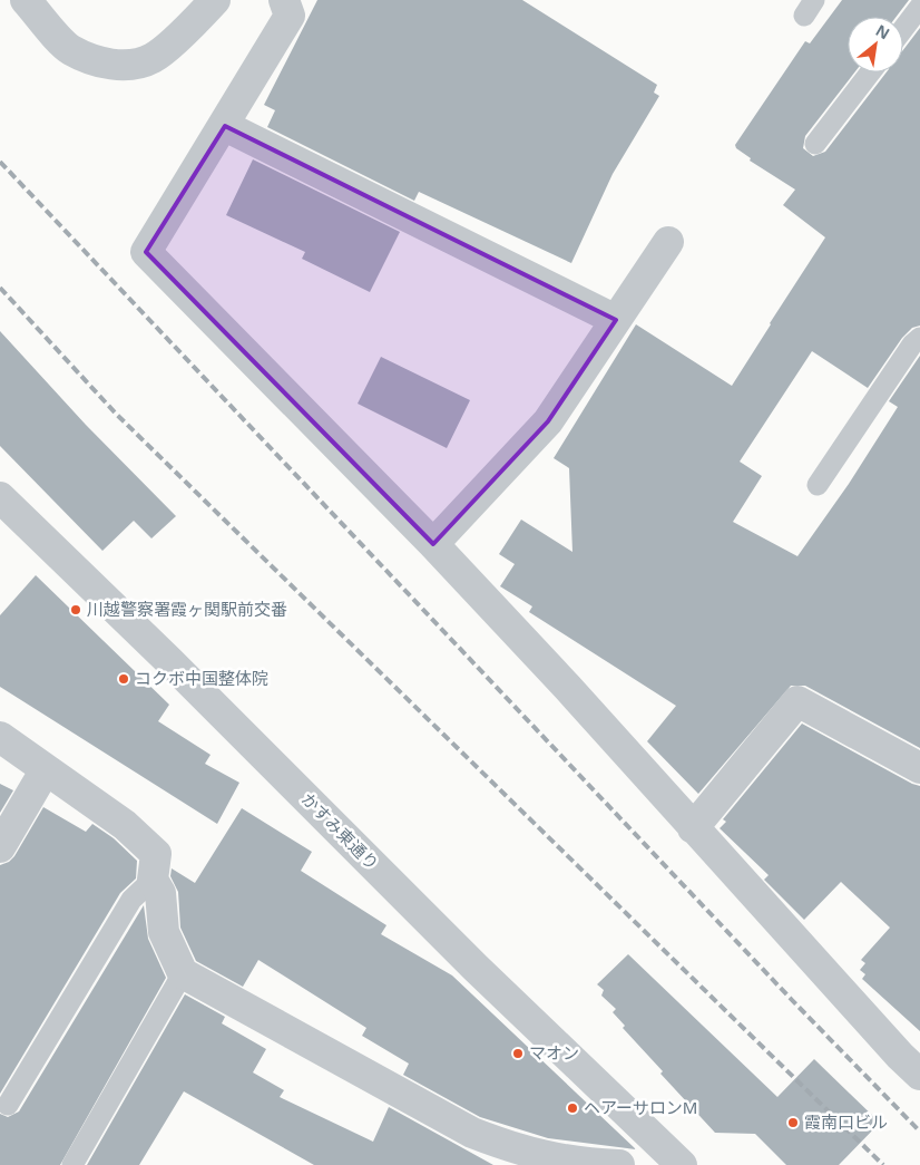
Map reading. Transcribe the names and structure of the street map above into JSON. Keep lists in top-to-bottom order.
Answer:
{
  "streets": {
    "street": ["かすみ東通り"]
  },
  "places": [
    "川越警察署霞ヶ関駅前交番",
    "コクボ中国整体院",
    "マオン",
    "ヘアーサロンM",
    "霞南口ビル"
  ],
  "north": "top right"
}
